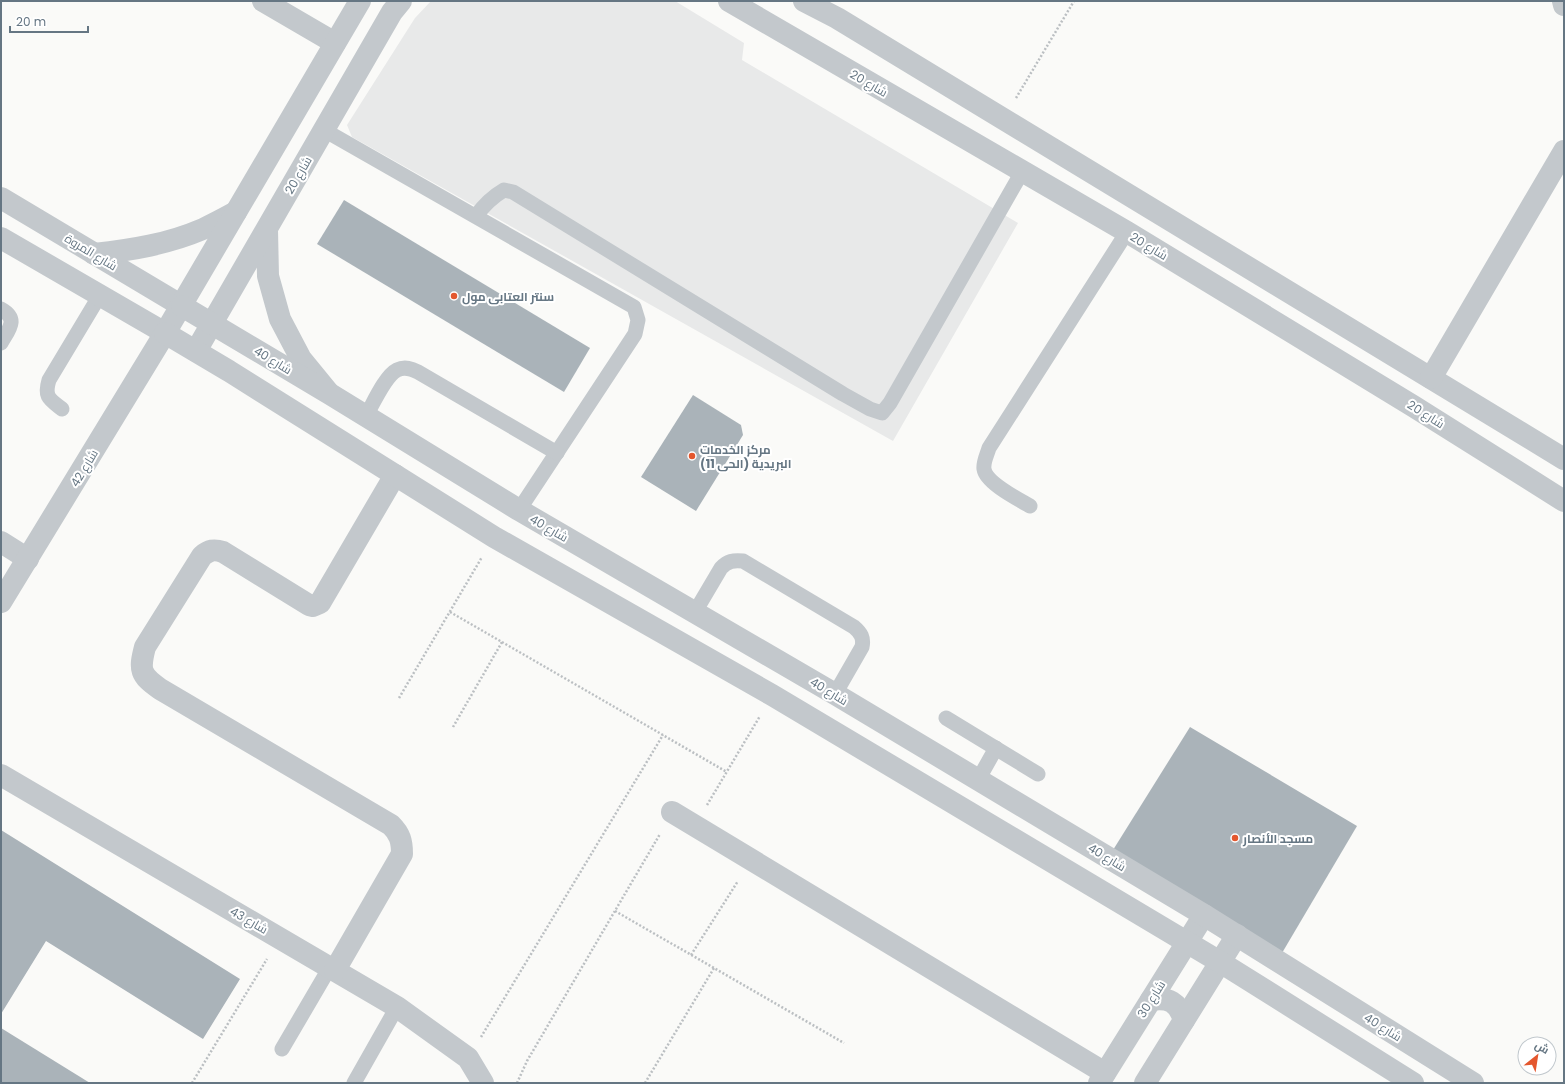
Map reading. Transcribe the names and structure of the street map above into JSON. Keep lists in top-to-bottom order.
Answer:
{
  "streets": {
    "street": [
      "شارع 20",
      "شارع المروة",
      "شارع 40",
      "شارع 42",
      "شارع 43",
      "شارع 30"
    ]
  },
  "crossings": [
    ["شارع 20", "شارع 40"],
    ["شارع المروة", "شارع 40"],
    ["شارع 40", "شارع 30"]
  ],
  "places": ["سنتر العتابى مول", "مركز الخدمات البريدية (الحى 11)", "مسجد الأنصار"],
  "scale_bar": "20 m",
  "north": "top right"
}
